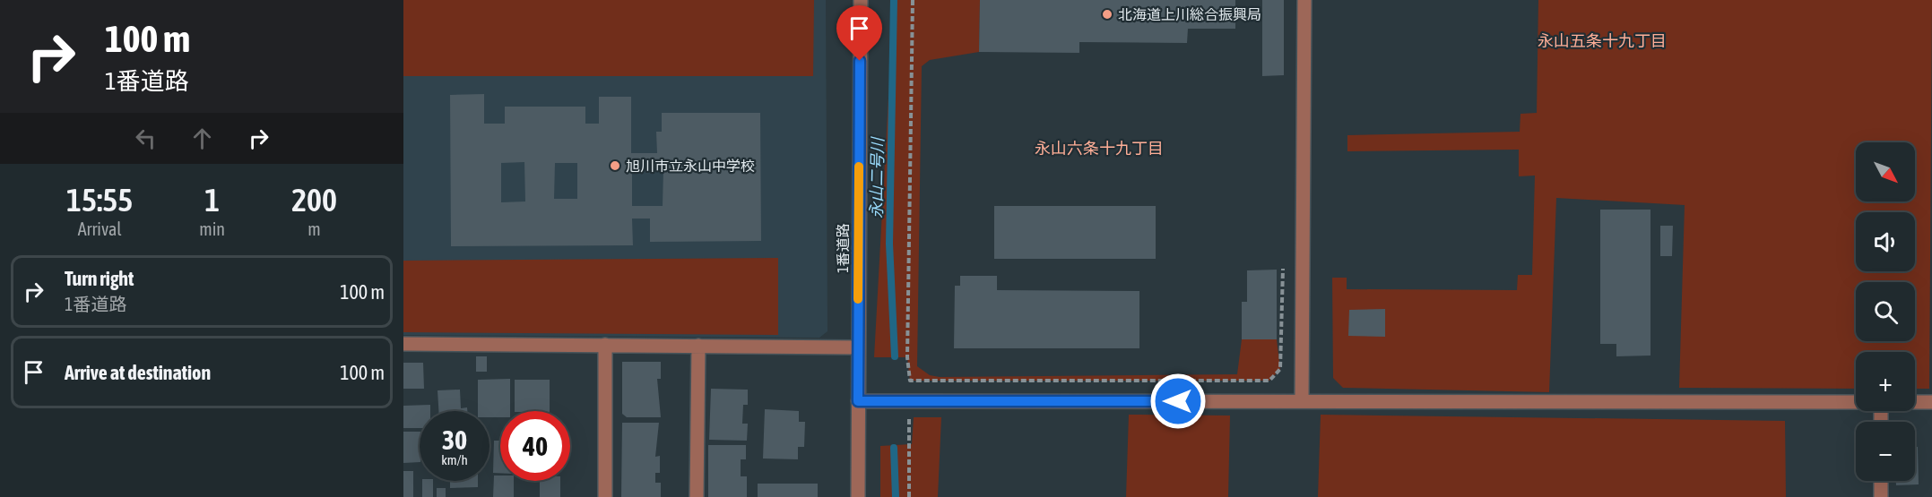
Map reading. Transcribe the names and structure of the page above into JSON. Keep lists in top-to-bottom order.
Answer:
{
  "streets": {
    "street": ["1番道路"]
  },
  "districts": ["永山五条十九丁目", "永山六条十九丁目"],
  "water": ["永山二号川"],
  "places": ["北海道上川総合振興局", "旭川市立永山中学校"],
  "north": "bottom right",
  "page": {
    "turn": ["100 m", "1番道路"],
    "map_buttons": ["+", "−"],
    "eta": [
      "15:55",
      "Arrival",
      "1",
      "min",
      "200",
      "m"
    ],
    "list": [
      {
        "name": "Turn right",
        "note": "1番道路",
        "value": "100 m"
      },
      {
        "name": "Arrive at destination",
        "value": "100 m"
      }
    ],
    "speed": "30 km/h",
    "limit": "40"
  }
}
